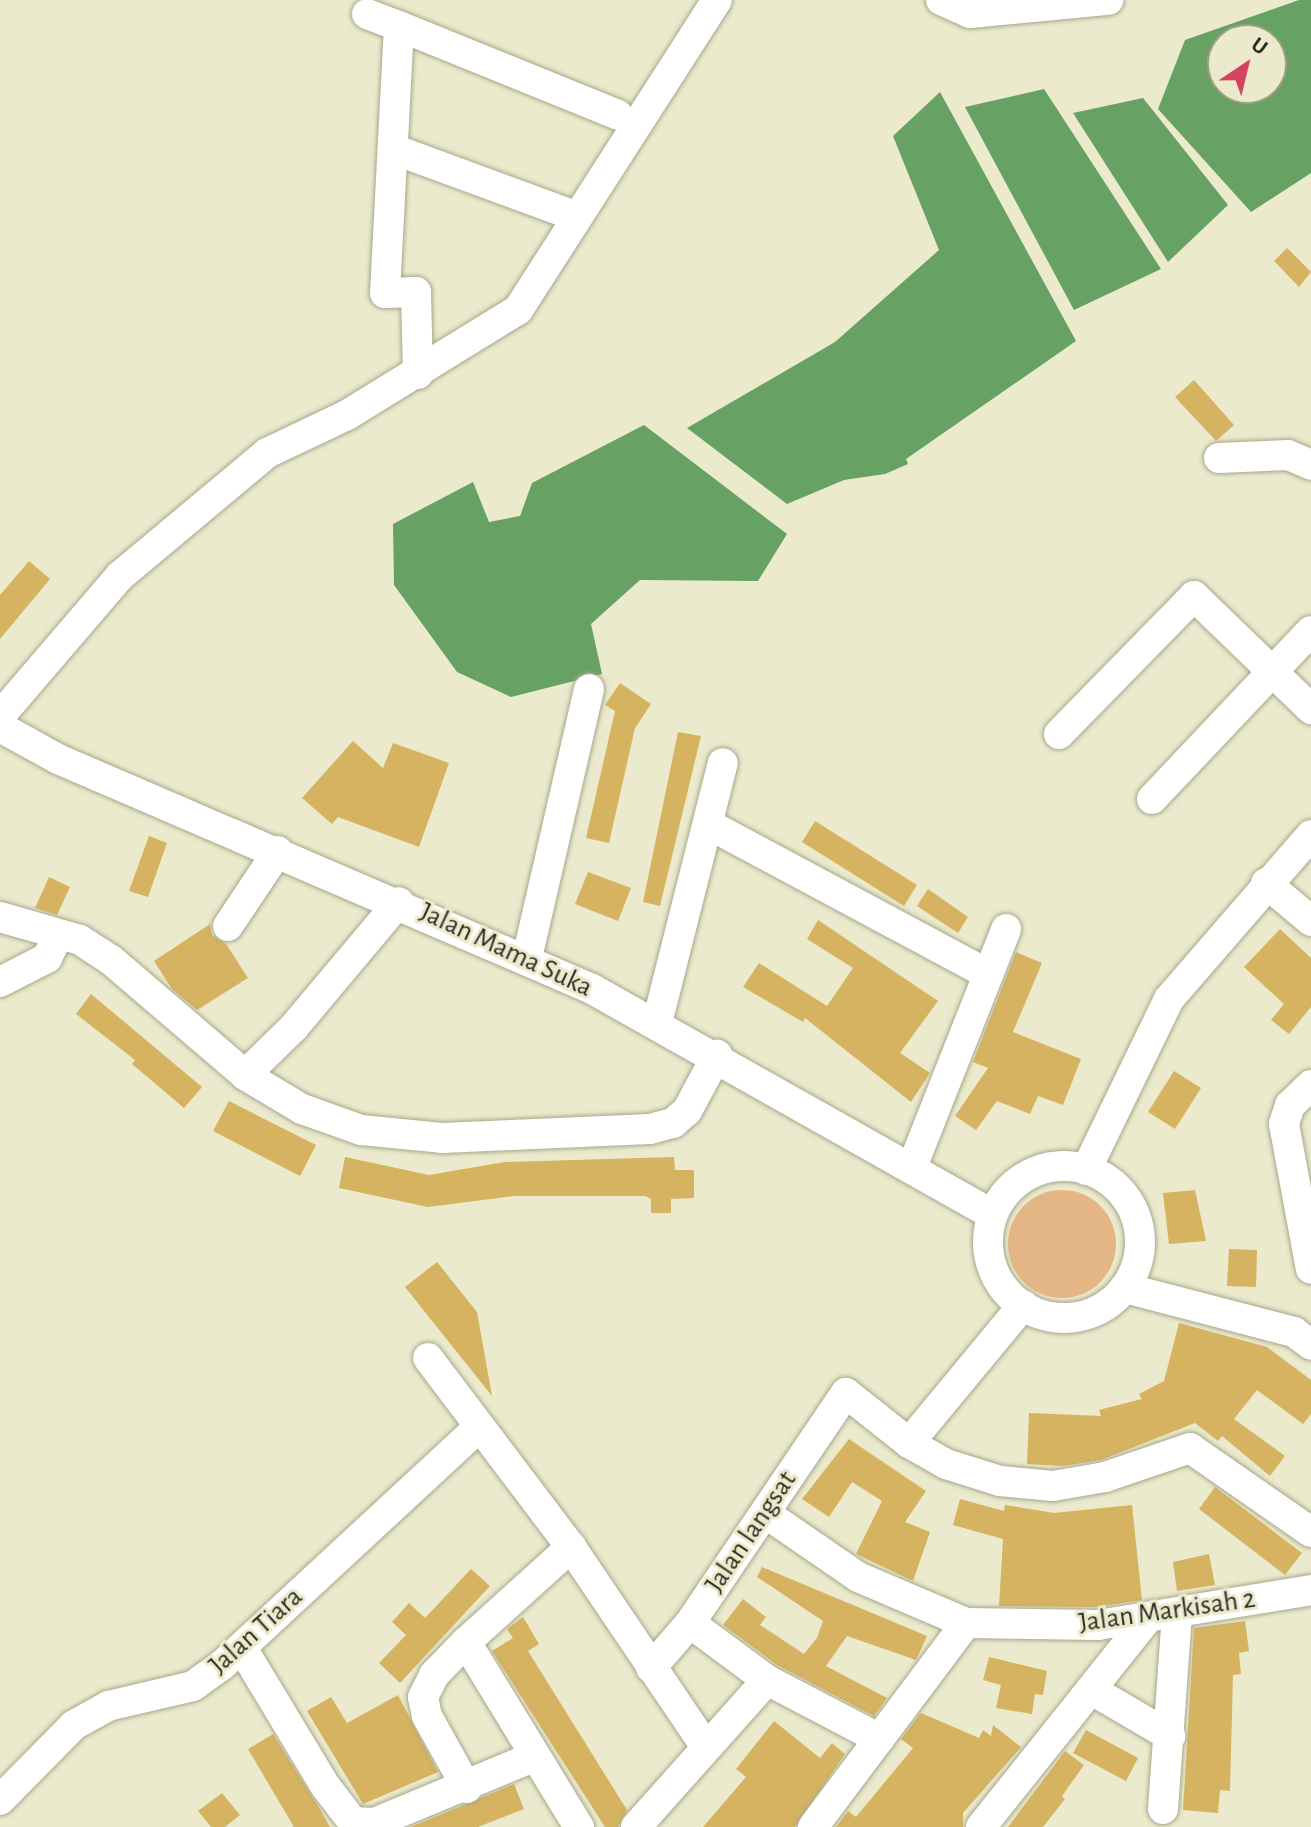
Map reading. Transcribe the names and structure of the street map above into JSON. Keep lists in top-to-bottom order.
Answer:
{
  "streets": {
    "street": [
      "Jalan Mama Suka",
      "Jalan langsat",
      "Jalan Markisah 2",
      "Jalan Tiara"
    ]
  },
  "crossings": [
    ["Jalan langsat", "Jalan Markisah 2"]
  ],
  "north": "top right"
}
